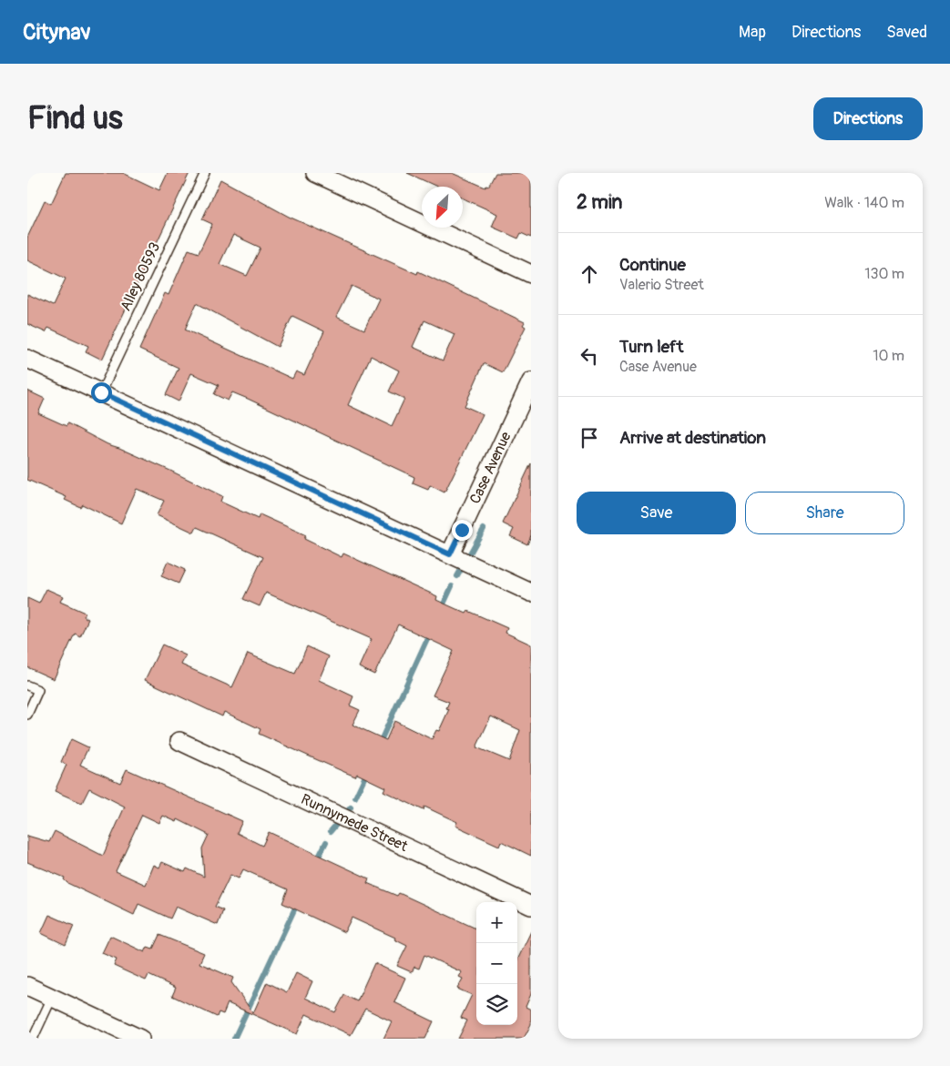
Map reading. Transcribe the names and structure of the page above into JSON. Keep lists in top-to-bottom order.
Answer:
{
  "streets": {
    "street": ["Case Avenue", "Runnymede Street"],
    "lane": ["Alley 80593"]
  },
  "north": "bottom left",
  "page": {
    "header": "Citynav",
    "nav": ["Map", "Directions", "Saved"],
    "buttons": [
      "Directions",
      ["Save", "Share"]
    ],
    "title": "Find us",
    "heading": ["2 min", "Walk · 140 m"],
    "list": [
      ["Continue", "Valerio Street", "130 m"],
      ["Turn left", "Case Avenue", "10 m"],
      "Arrive at destination"
    ],
    "map_buttons": ["+", "−"]
  }
}
